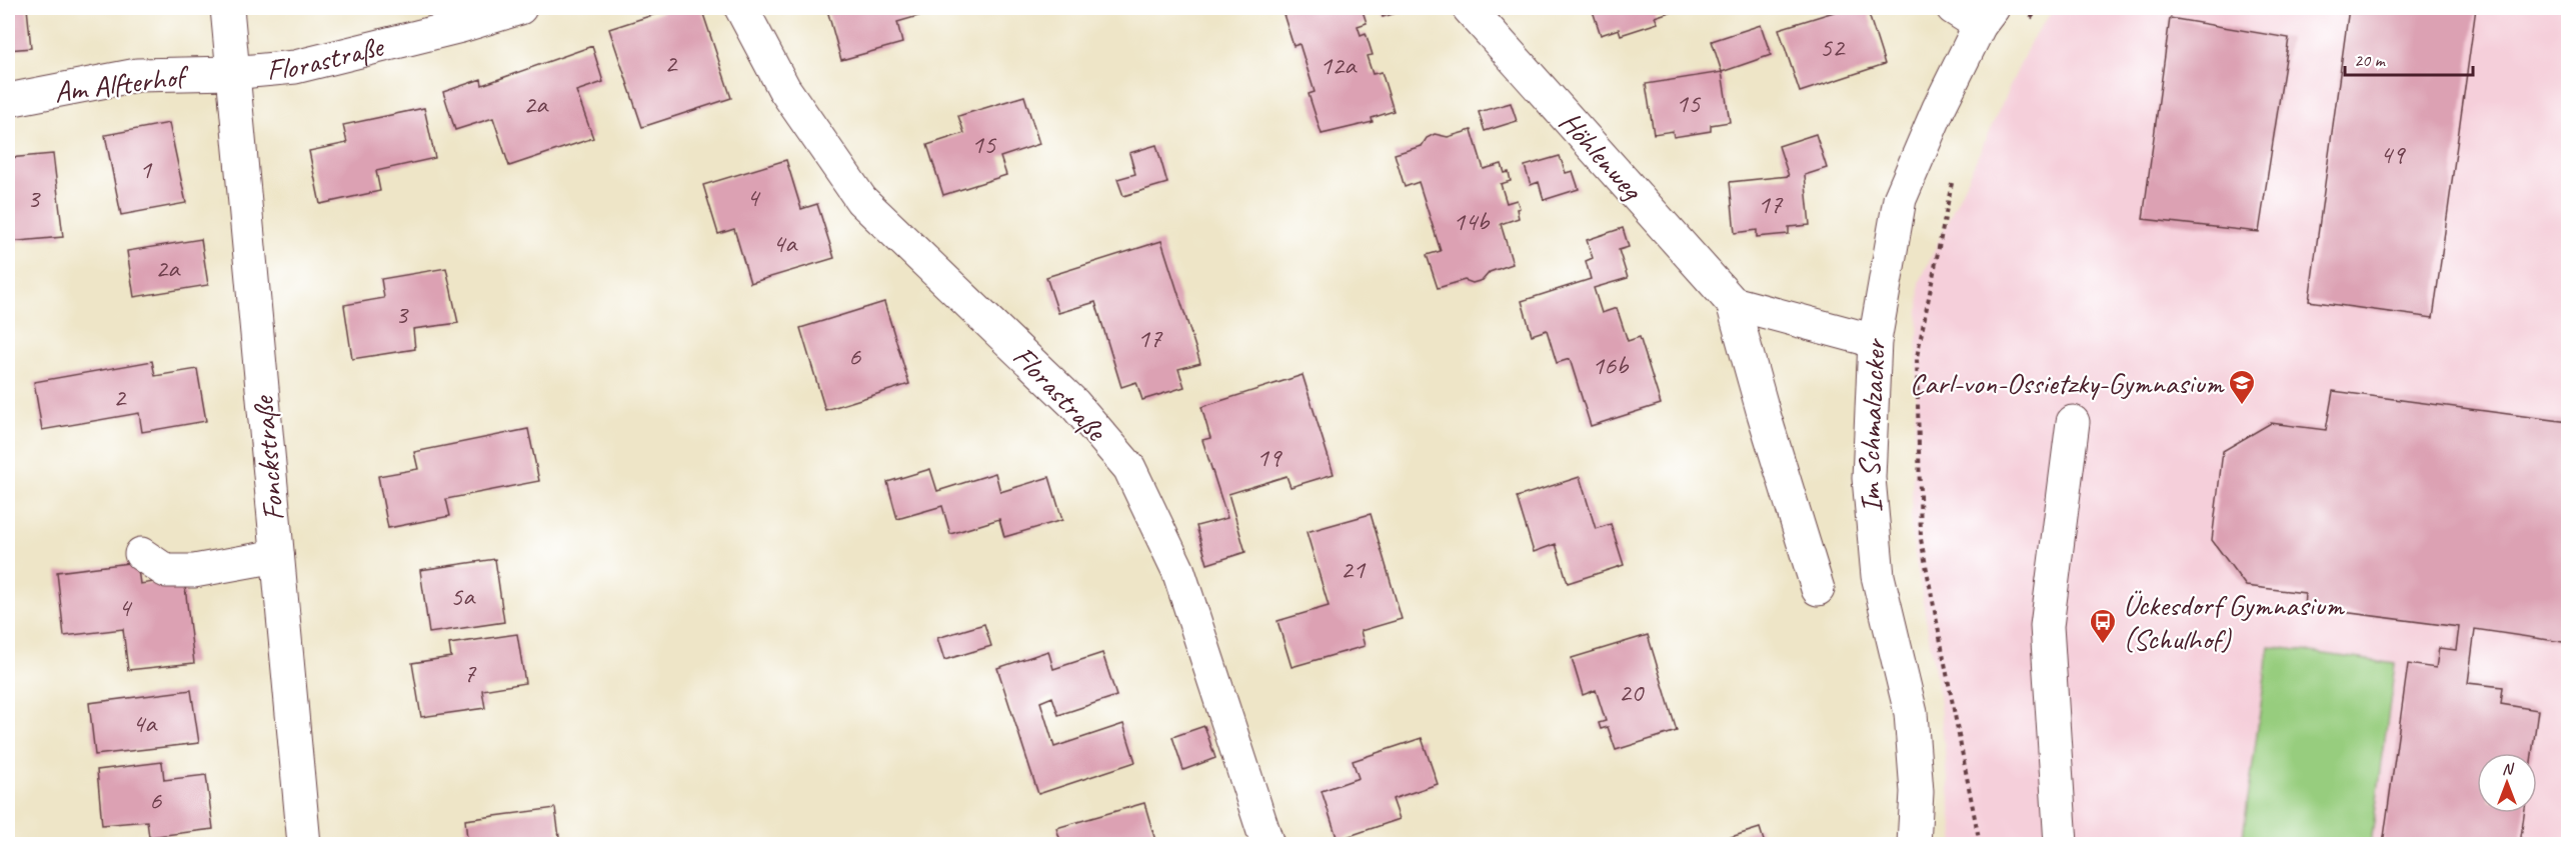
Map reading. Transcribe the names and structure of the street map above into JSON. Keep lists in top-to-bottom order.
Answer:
{
  "streets": {
    "street": [
      "Florastraße",
      "Am Alfterhof",
      "Höhlenweg",
      "Im Schmalzacker",
      "Fonckstraße"
    ]
  },
  "crossings": [
    ["Florastraße", "Am Alfterhof"],
    ["Florastraße", "Fonckstraße"],
    ["Am Alfterhof", "Fonckstraße"]
  ],
  "places": {
    "school or university": ["Carl-von-Ossietzky-Gymnasium"],
    "bus stop": ["Ückesdorf Gymnasium (Schulhof)"]
  },
  "house_numbers": [
    "52",
    "2",
    "12a",
    "15",
    "2a",
    "15",
    "49",
    "1",
    "4",
    "3",
    "17",
    "14b",
    "4a",
    "2a",
    "3",
    "17",
    "6",
    "16b",
    "2",
    "19",
    "21",
    "5a",
    "4",
    "7",
    "20",
    "4a",
    "6"
  ],
  "scale_bar": "20 m",
  "north": "top"
}
